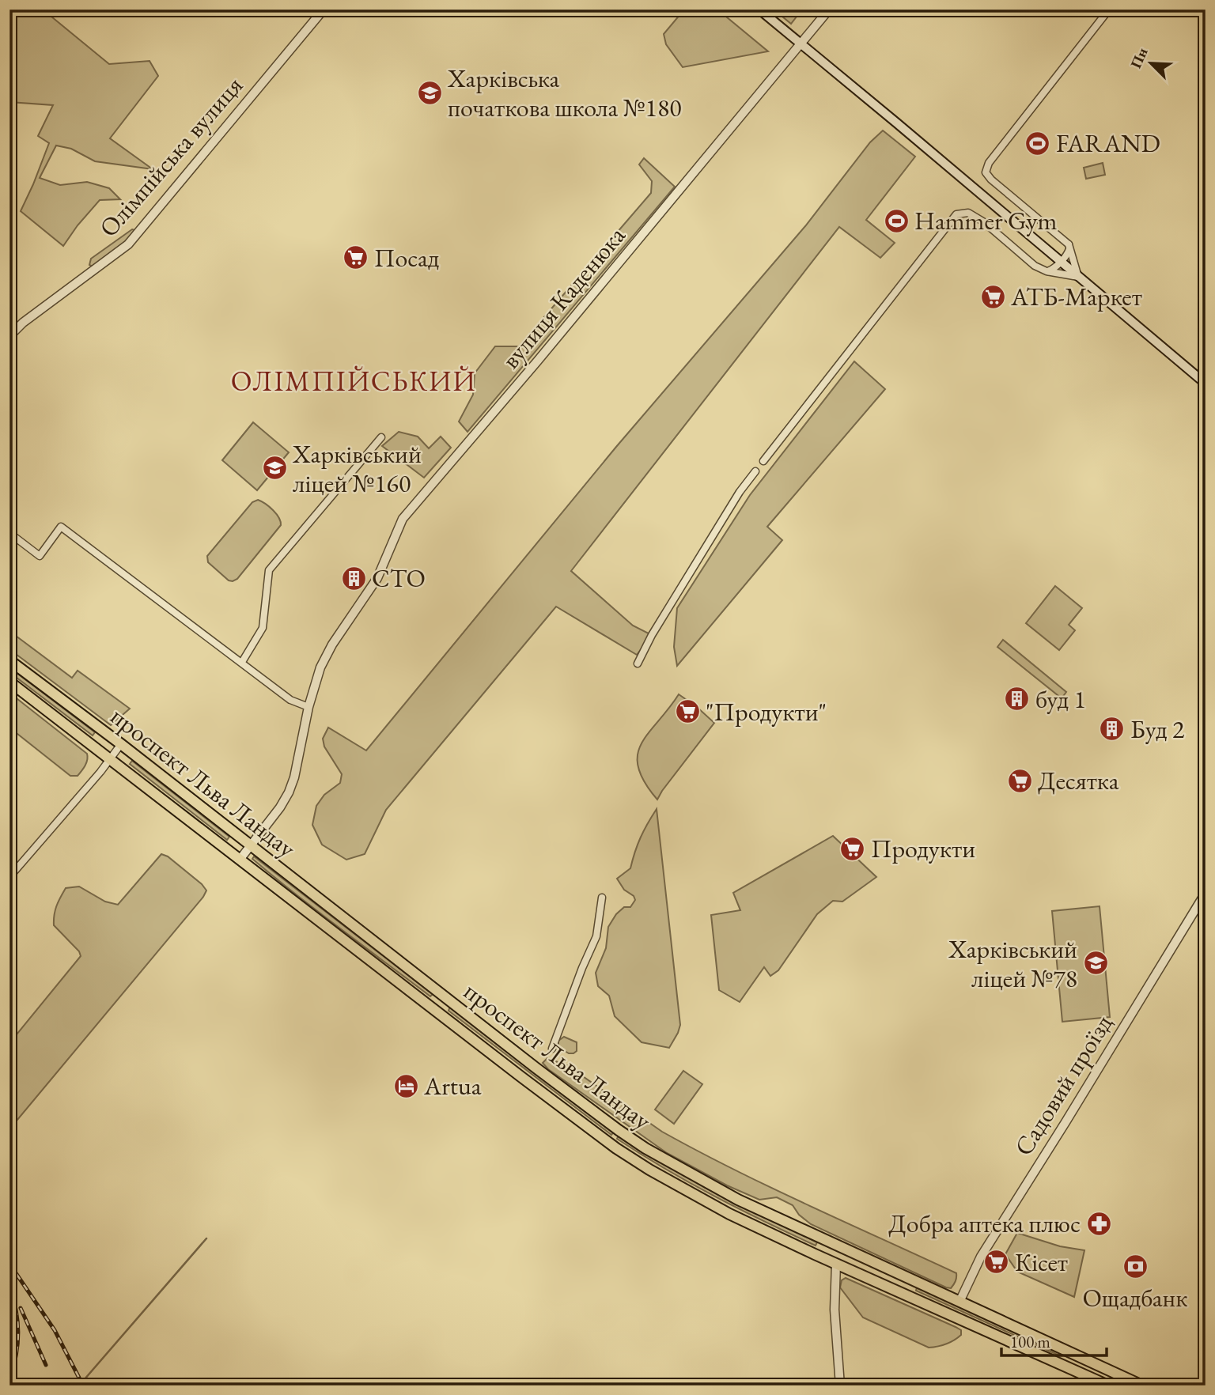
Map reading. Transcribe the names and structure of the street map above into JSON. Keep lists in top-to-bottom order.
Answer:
{
  "streets": {
    "main road": ["проспект Льва Ландау"],
    "street": ["Олімпійська вулиця", "вулиця Каденюка", "Садовий проїзд"]
  },
  "crossings": [
    ["вулиця Каденюка", "проспект Льва Ландау"],
    ["проспект Льва Ландау", "Садовий проїзд"]
  ],
  "districts": ["ОЛІМПІЙСЬКИЙ"],
  "places": {
    "school or university": ["Харківська початкова школа №180", "Харківський ліцей №160", "Харківський ліцей №78"],
    "sports": ["FARAND", "Hammer Gym"],
    "supermarket": [
      "Посад",
      "АТБ-Маркет",
      "\"Продукти\"",
      "Десятка",
      "Продукти",
      "Кісет"
    ],
    "building": ["СТО", "буд 1", "Буд 2"],
    "hotel": ["Artua"],
    "pharmacy": ["Добра аптека плюс"],
    "bank": ["Ощадбанк"]
  },
  "scale_bar": "100 m",
  "north": "top left"
}
